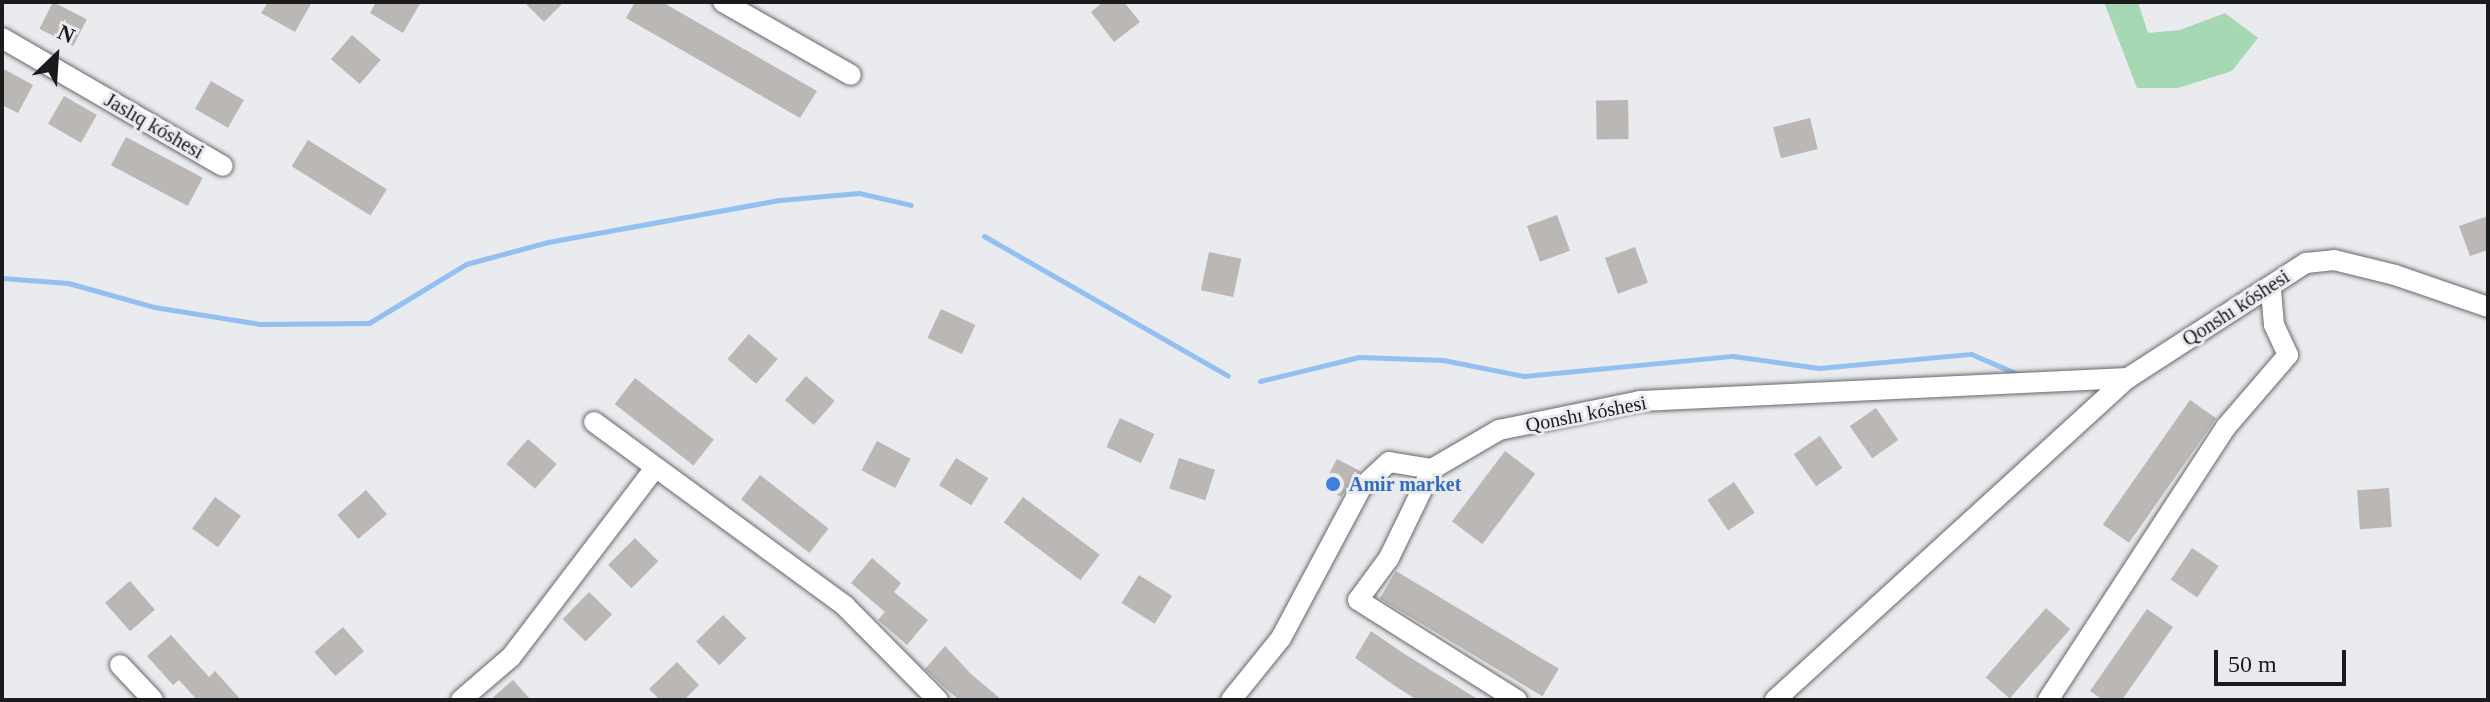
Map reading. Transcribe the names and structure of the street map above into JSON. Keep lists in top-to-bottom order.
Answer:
{
  "streets": {
    "street": ["Jaslıq kóshesi", "Qonshı kóshesi"]
  },
  "places": ["Amir market"],
  "scale_bar": "50 m",
  "north": "top right"
}
